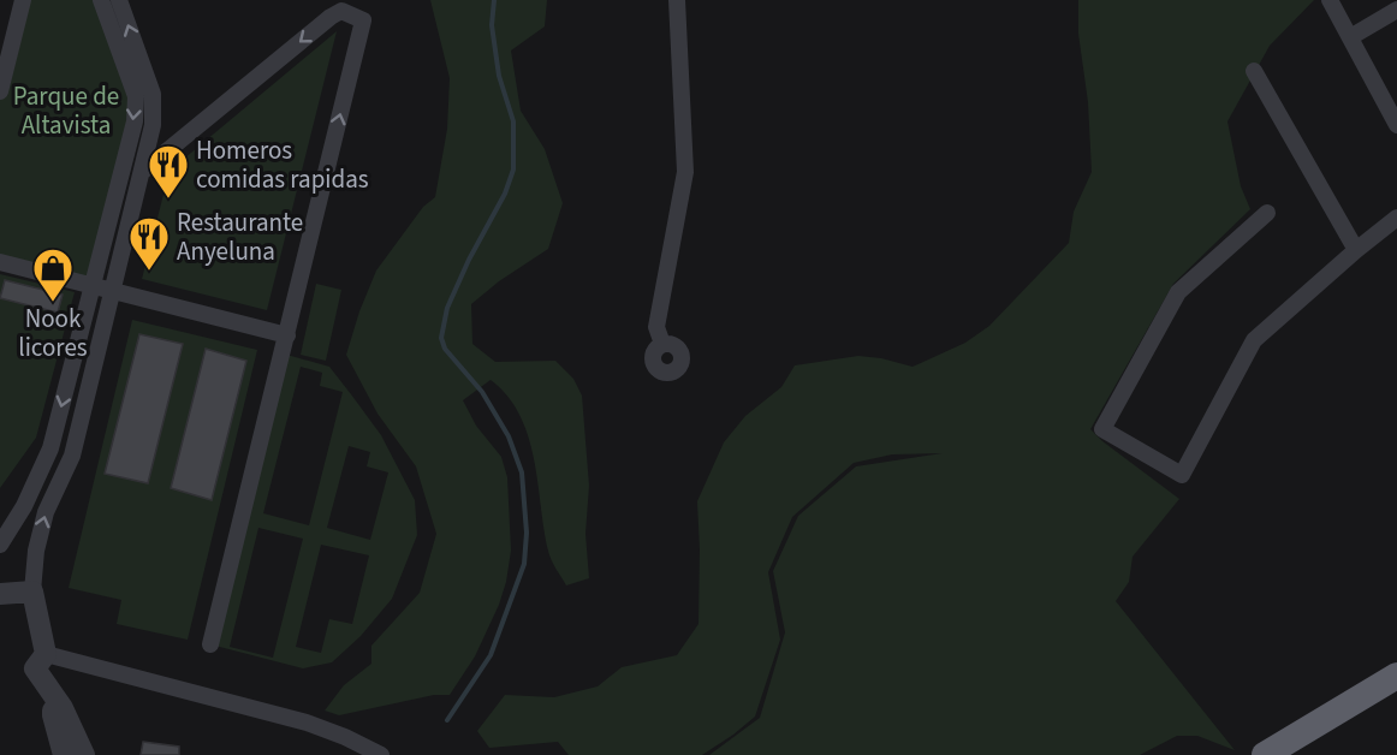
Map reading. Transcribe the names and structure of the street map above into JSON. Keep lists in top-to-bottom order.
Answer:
{
  "parks": ["Parque de Altavista"],
  "places": {
    "restaurant": ["Homeros comidas rapidas", "Restaurante Anyeluna"],
    "shop": ["Nook licores"]
  }
}
